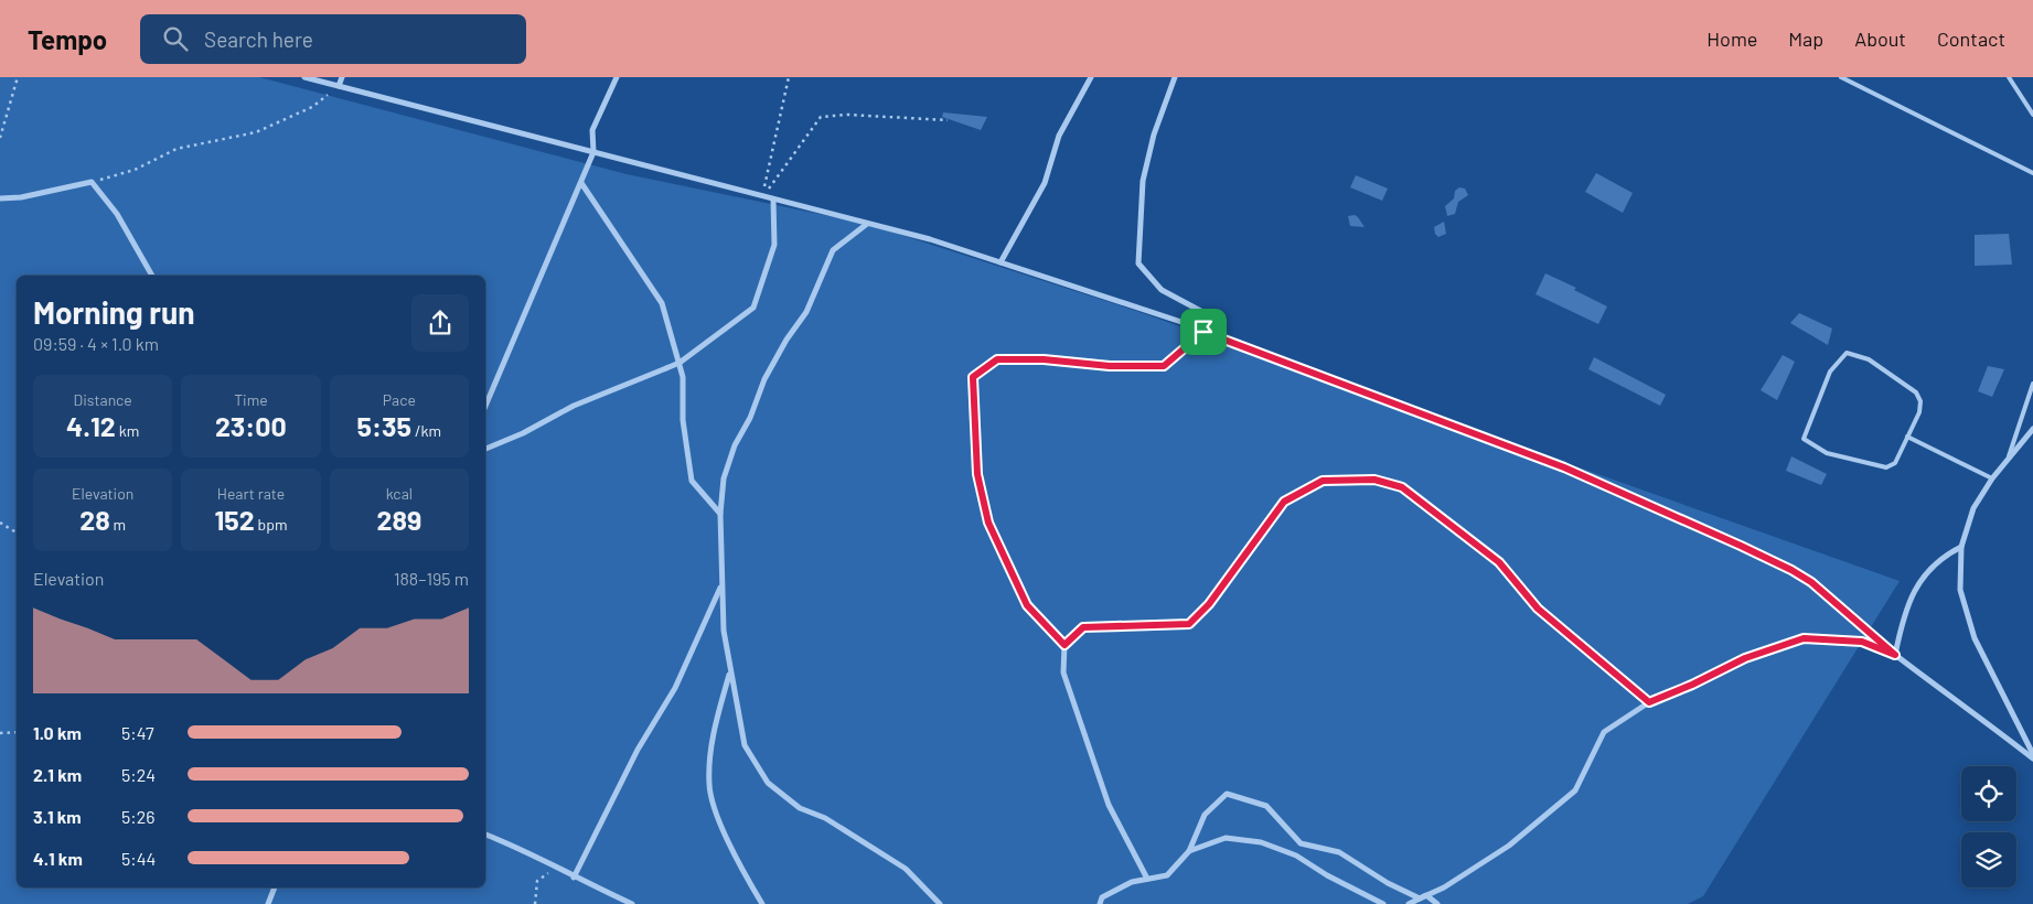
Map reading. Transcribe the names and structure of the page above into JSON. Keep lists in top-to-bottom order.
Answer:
{
  "page": {
    "header": "Tempo",
    "search": "Search here",
    "nav": [
      "Home",
      "Map",
      "About",
      "Contact"
    ],
    "heading": ["Morning run", "09:59 · 4 × 1.0 km"],
    "stats": [
      ["Distance", "4.12 km"],
      ["Time", "23:00"],
      ["Pace", "5:35 /km"],
      ["Elevation", "28 m"],
      ["Heart rate", "152 bpm"],
      ["kcal", "289"]
    ],
    "chart": ["Elevation", "188–195 m"],
    "list": [
      {
        "name": "1.0 km",
        "note": "5:47"
      },
      {
        "name": "2.1 km",
        "note": "5:24"
      },
      {
        "name": "3.1 km",
        "note": "5:26"
      },
      {
        "name": "4.1 km",
        "note": "5:44"
      }
    ]
  }
}
